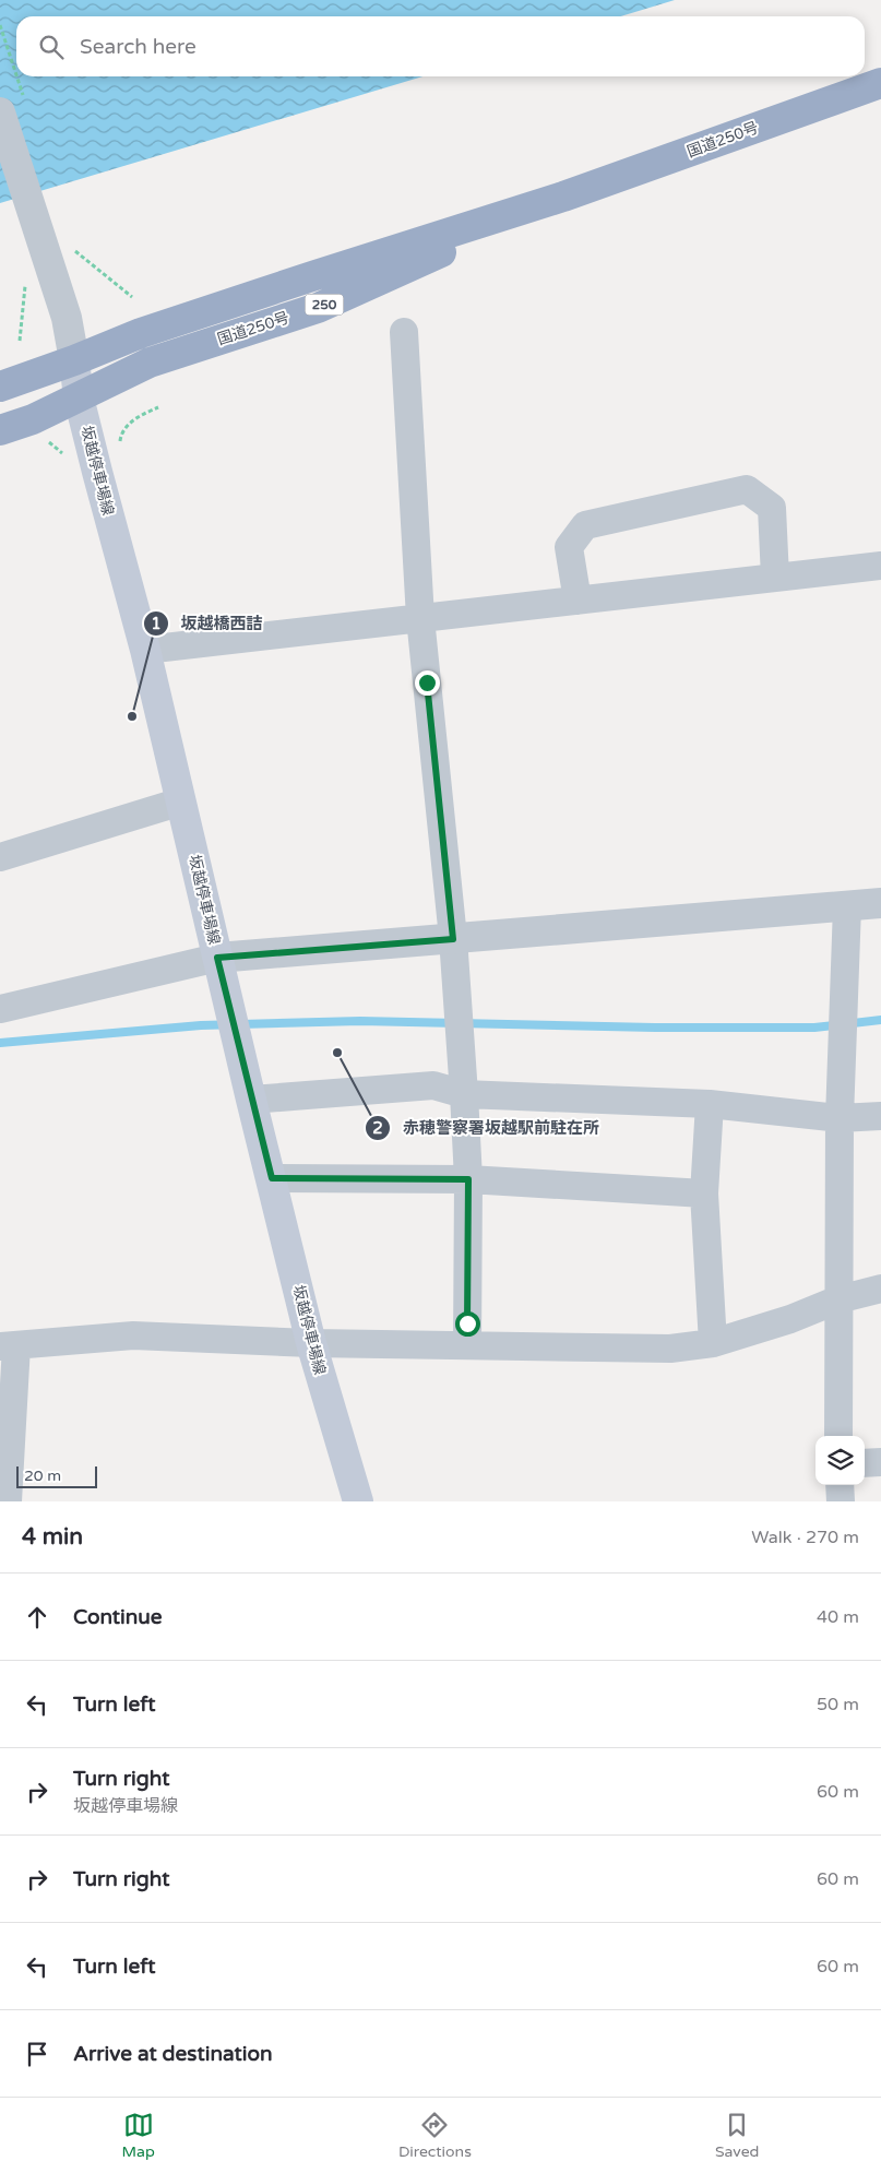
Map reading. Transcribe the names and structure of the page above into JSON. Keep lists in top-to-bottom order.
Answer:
{
  "streets": {
    "highway": ["国道250号", "250"],
    "main road": ["坂越停車場線"]
  },
  "crossings": [
    ["国道250号", "坂越停車場線"]
  ],
  "places": ["坂越橋西詰", "赤穂警察署坂越駅前駐在所"],
  "scale_bar": "20 m",
  "page": {
    "search": "Search here",
    "scale": "20 m",
    "heading": ["4 min", "Walk · 270 m"],
    "list": [
      ["Continue", "40 m"],
      ["Turn left", "50 m"],
      ["Turn right", "坂越停車場線", "60 m"],
      ["Turn right", "60 m"],
      ["Turn left", "60 m"],
      "Arrive at destination"
    ],
    "nav": ["Map", "Directions", "Saved"]
  }
}
